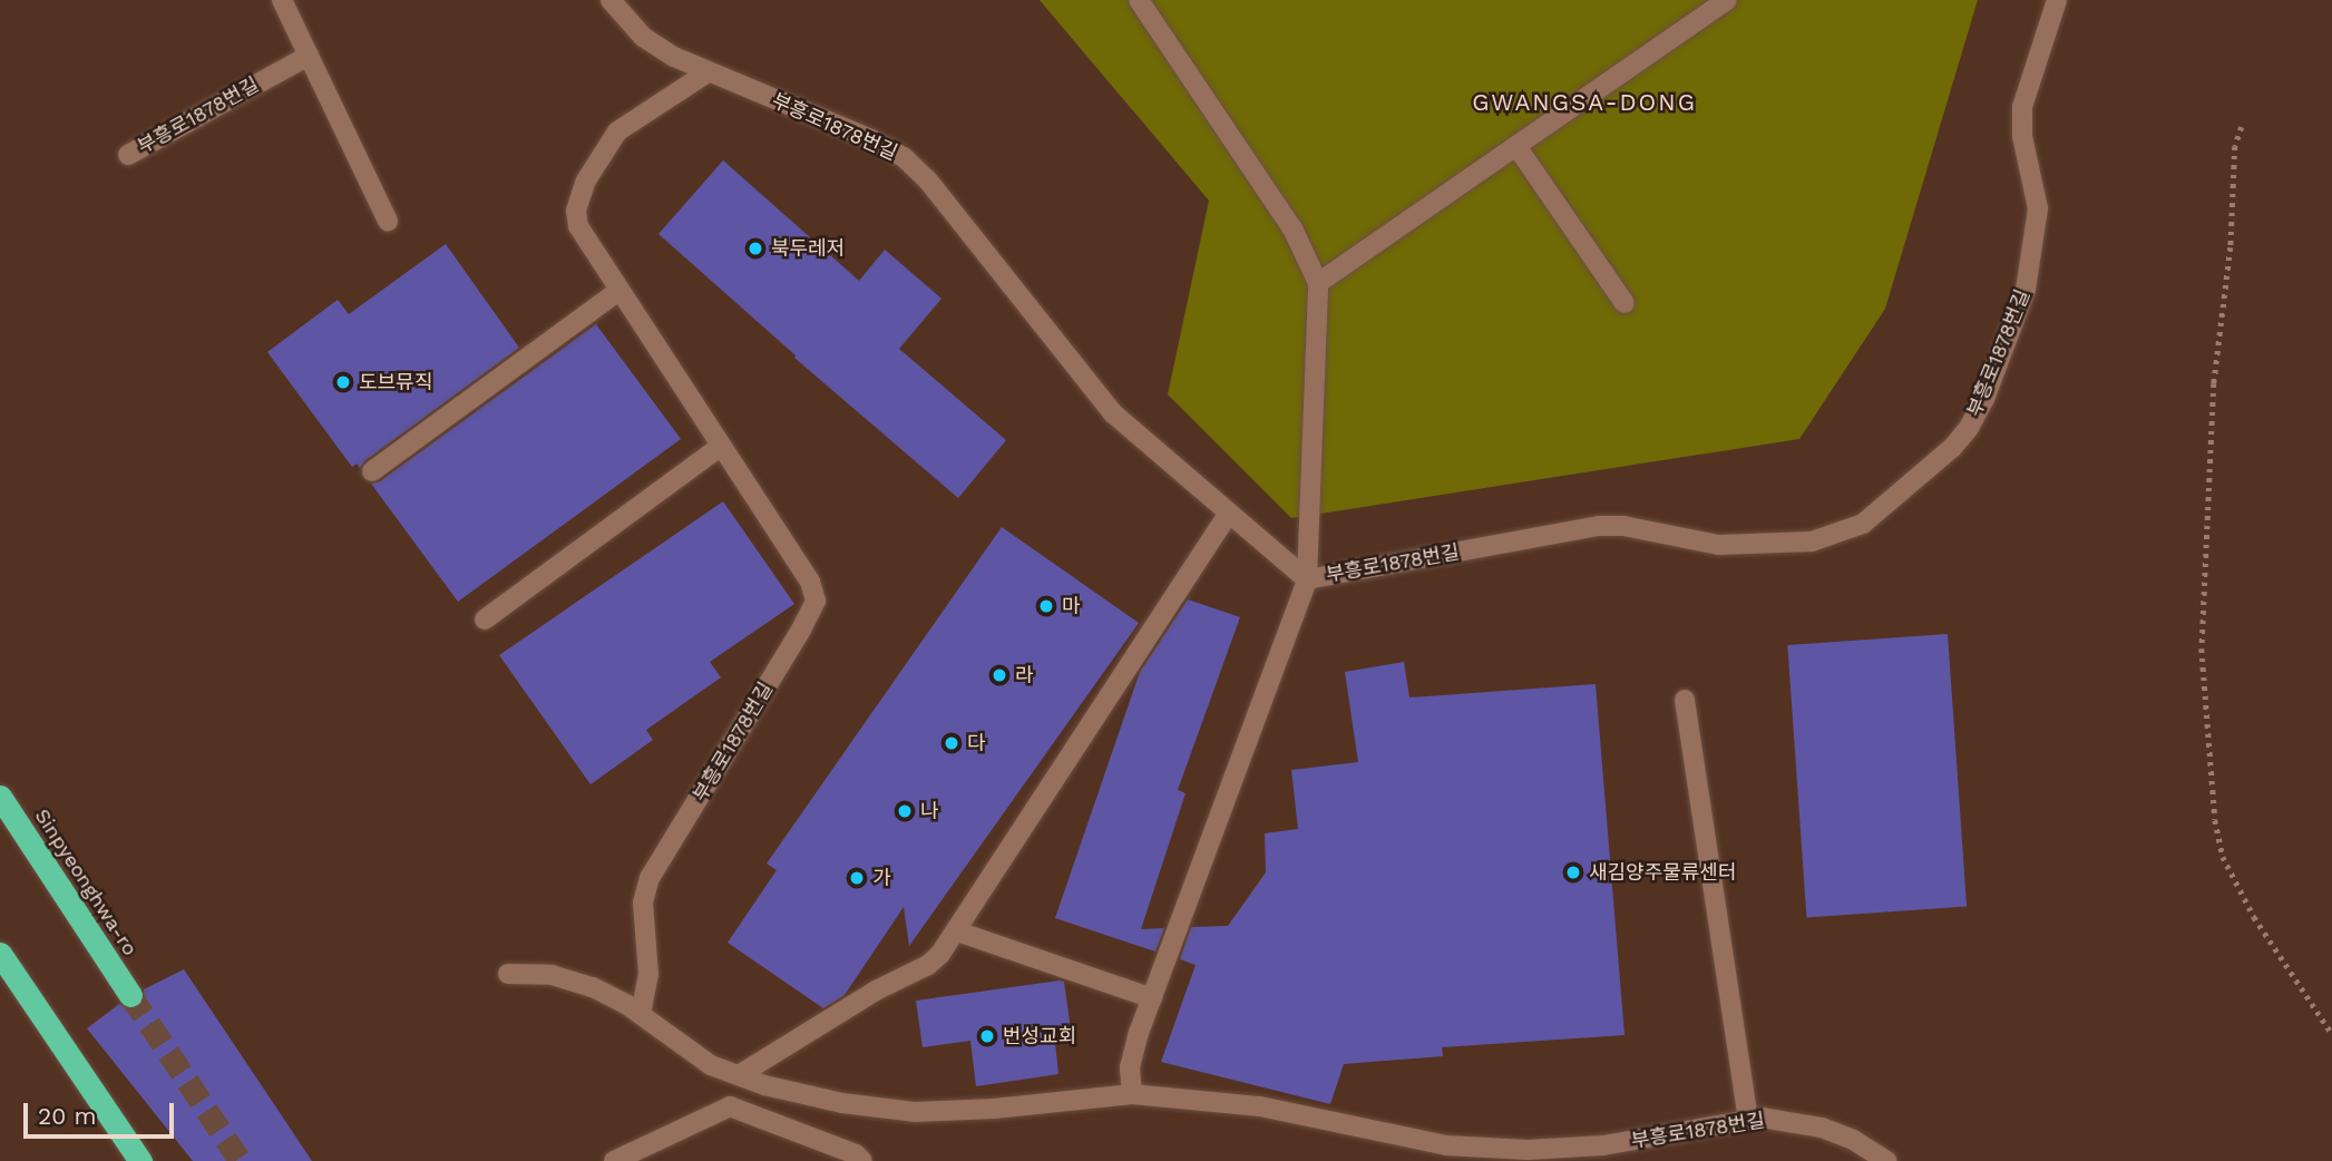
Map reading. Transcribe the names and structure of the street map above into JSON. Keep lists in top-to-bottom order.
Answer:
{
  "streets": {
    "highway": ["Sinpyeonghwa-ro"],
    "street": ["부흥로1878번길"]
  },
  "districts": ["GWANGSA-DONG"],
  "places": [
    "북두레저",
    "도브뮤직",
    "마",
    "라",
    "다",
    "나",
    "새김양주물류센터",
    "가",
    "번성교회"
  ],
  "scale_bar": "20 m"
}
